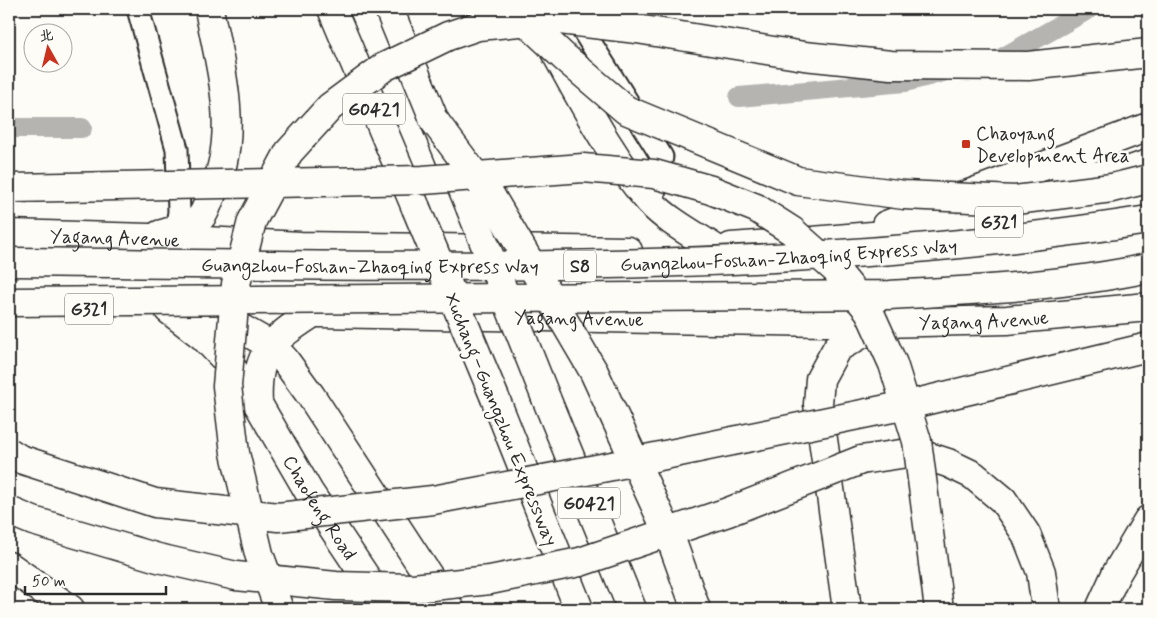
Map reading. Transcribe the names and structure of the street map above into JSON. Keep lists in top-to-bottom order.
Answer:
{
  "streets": {
    "main road": [
      "G0421",
      "G321",
      "Yagang Avenue",
      "Guangzhou-Foshan-Zhaoqing Express Way",
      "S8",
      "Xuchang–Guangzhou Expressway",
      "Chaofeng Road"
    ]
  },
  "crossings": [
    ["Yagang Avenue", "Guangzhou-Foshan-Zhaoqing Express Way"],
    ["Yagang Avenue", "Chaofeng Road"]
  ],
  "places": {
    "transit": ["Chaoyang Development Area"]
  },
  "scale_bar": "50 m",
  "north": "top"
}
